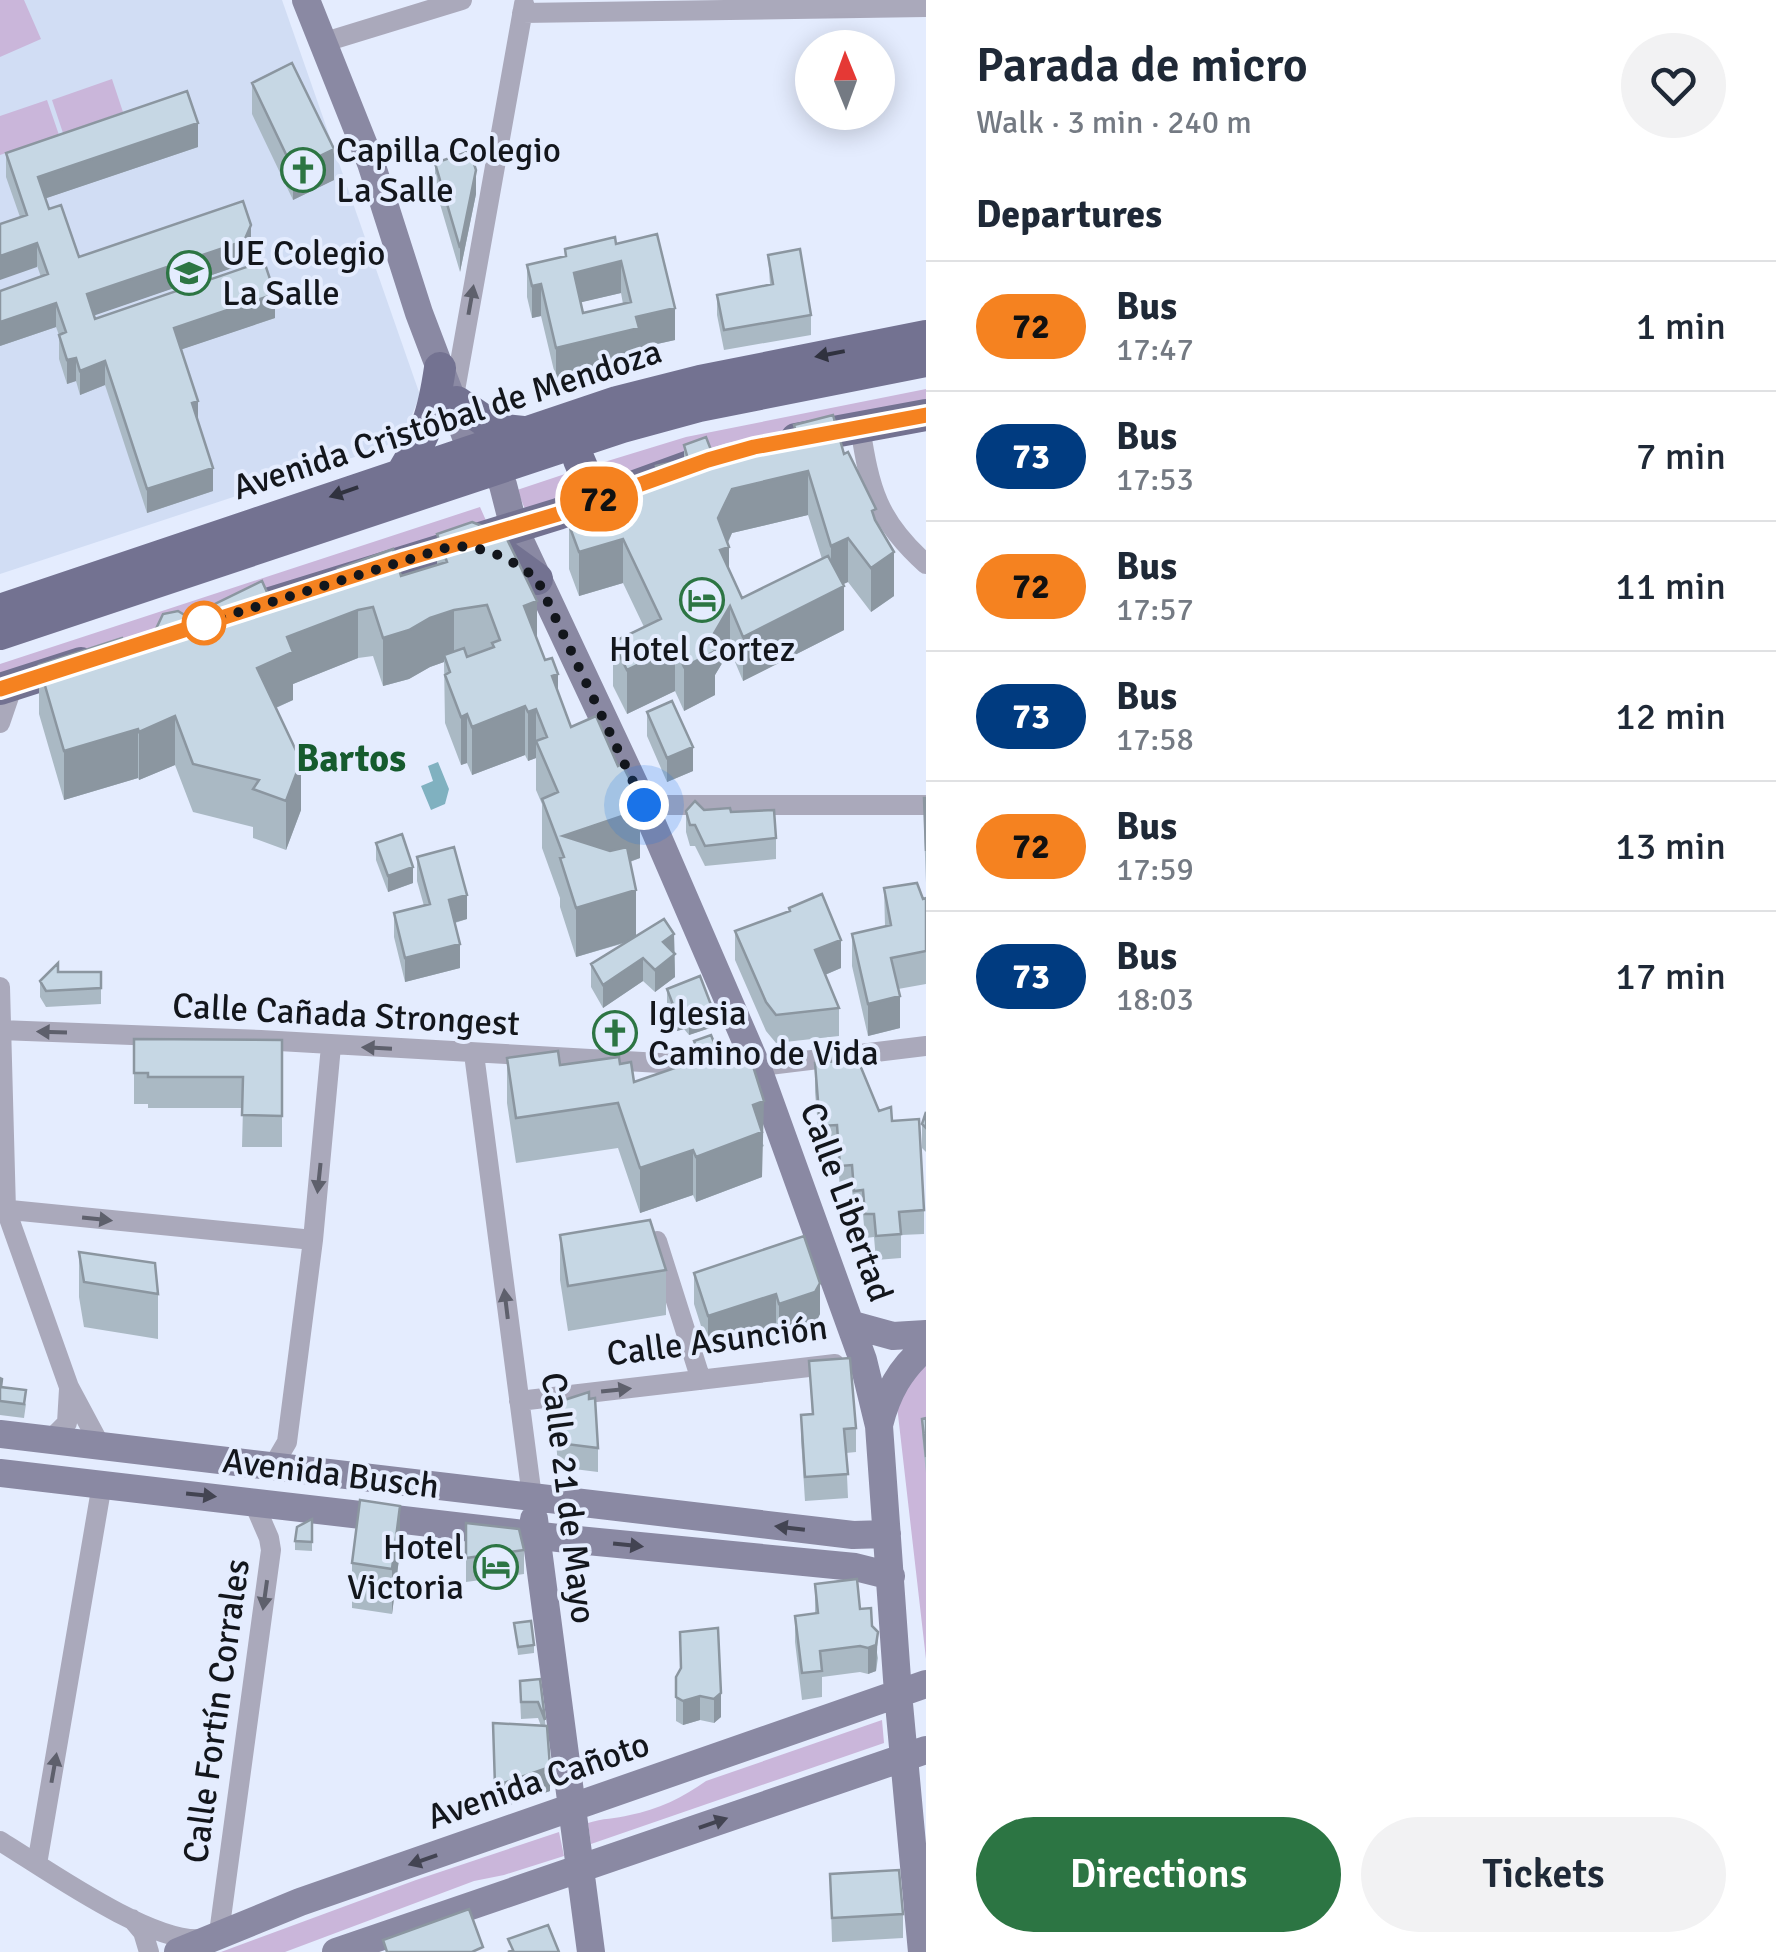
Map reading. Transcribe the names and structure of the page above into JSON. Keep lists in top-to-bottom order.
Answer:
{
  "streets": {
    "main road": [
      "Avenida Cristóbal de Mendoza",
      "Calle Libertad",
      "Calle Asunción",
      "Avenida Busch",
      "Calle 21 de Mayo",
      "Avenida Cañoto"
    ],
    "street": ["Calle Cañada Strongest", "Calle Fortín Corrales"]
  },
  "crossings": [
    ["Avenida Cristóbal de Mendoza", "Calle Libertad"],
    ["Calle Cañada Strongest", "Calle Libertad"],
    ["Calle Cañada Strongest", "Calle 21 de Mayo"],
    ["Calle Libertad", "Calle Asunción"],
    ["Calle Libertad", "Avenida Busch"],
    ["Calle Libertad", "Avenida Cañoto"],
    ["Calle Asunción", "Calle 21 de Mayo"],
    ["Avenida Busch", "Calle 21 de Mayo"],
    ["Avenida Busch", "Calle Fortín Corrales"],
    ["Calle 21 de Mayo", "Avenida Cañoto"],
    ["Calle Fortín Corrales", "Avenida Cañoto"]
  ],
  "one_way": ["Calle Cañada Strongest", "Calle Asunción"],
  "districts": ["Bartos"],
  "places": {
    "church": ["Capilla Colegio La Salle", "Iglesia Camino de Vida"],
    "school or university": ["UE Colegio La Salle"],
    "hotel": ["Hotel Cortez", "Hotel Victoria"]
  },
  "lines": ["bus line 72"],
  "north": "top",
  "page": {
    "on_map": "72",
    "heading": [
      ["Parada de micro", "Walk · 3 min · 240 m"],
      "Departures"
    ],
    "list": [
      {
        "mark": "72",
        "name": "Bus",
        "note": "17:47",
        "value": "1 min"
      },
      {
        "mark": "73",
        "name": "Bus",
        "note": "17:53",
        "value": "7 min"
      },
      {
        "mark": "72",
        "name": "Bus",
        "note": "17:57",
        "value": "11 min"
      },
      {
        "mark": "73",
        "name": "Bus",
        "note": "17:58",
        "value": "12 min"
      },
      {
        "mark": "72",
        "name": "Bus",
        "note": "17:59",
        "value": "13 min"
      },
      {
        "mark": "73",
        "name": "Bus",
        "note": "18:03",
        "value": "17 min"
      }
    ],
    "buttons": ["Directions", "Tickets"]
  }
}
